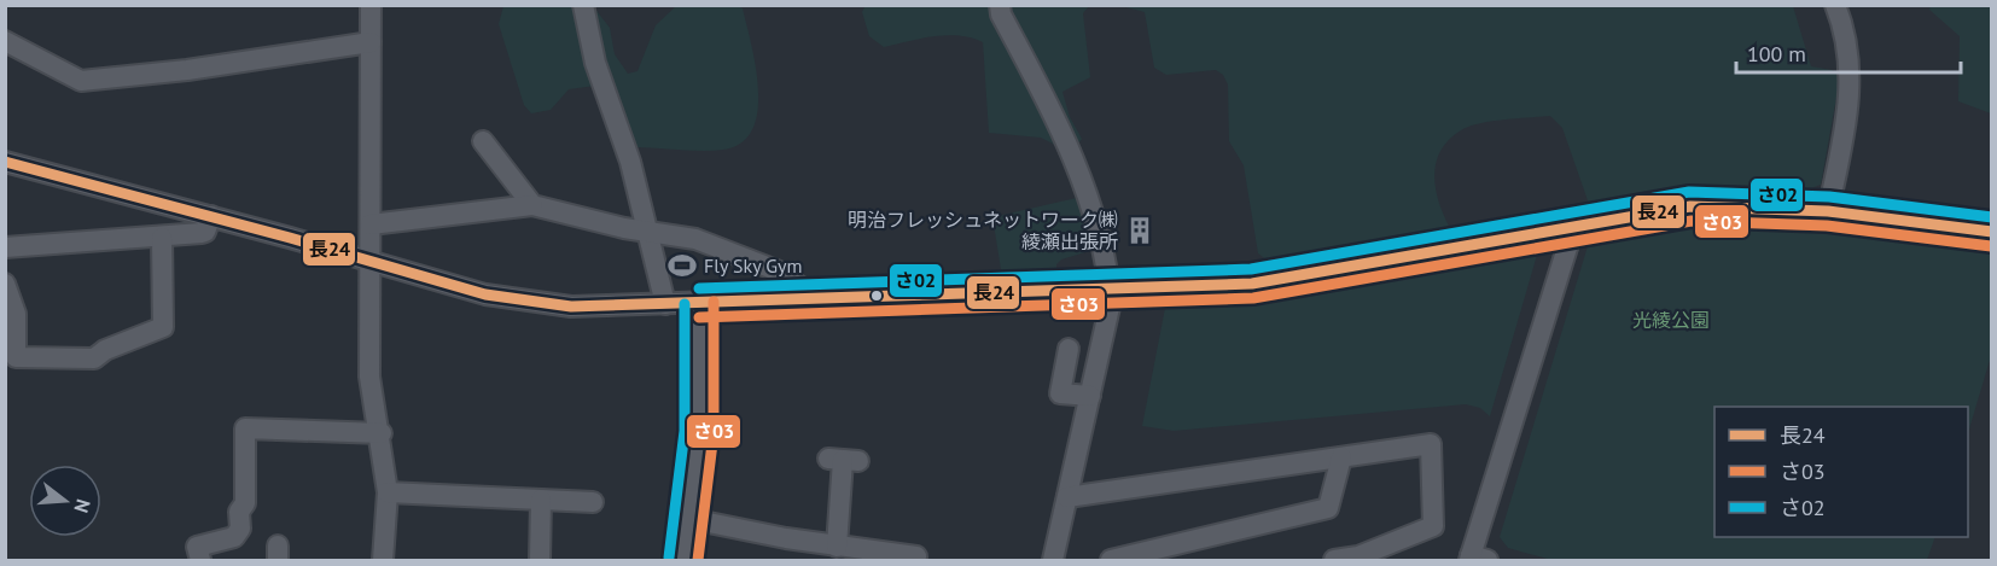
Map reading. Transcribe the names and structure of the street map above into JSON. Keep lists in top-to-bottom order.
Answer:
{
  "parks": ["光綾公園"],
  "places": {
    "building": ["明治フレッシュネットワーク㈱ 綾瀬出張所"],
    "sports": ["Fly Sky Gym"]
  },
  "lines": ["transit line 長24", "transit line さ02", "transit line さ03"],
  "legend": ["長24", "さ03", "さ02"],
  "scale_bar": "100 m",
  "north": "right"
}
